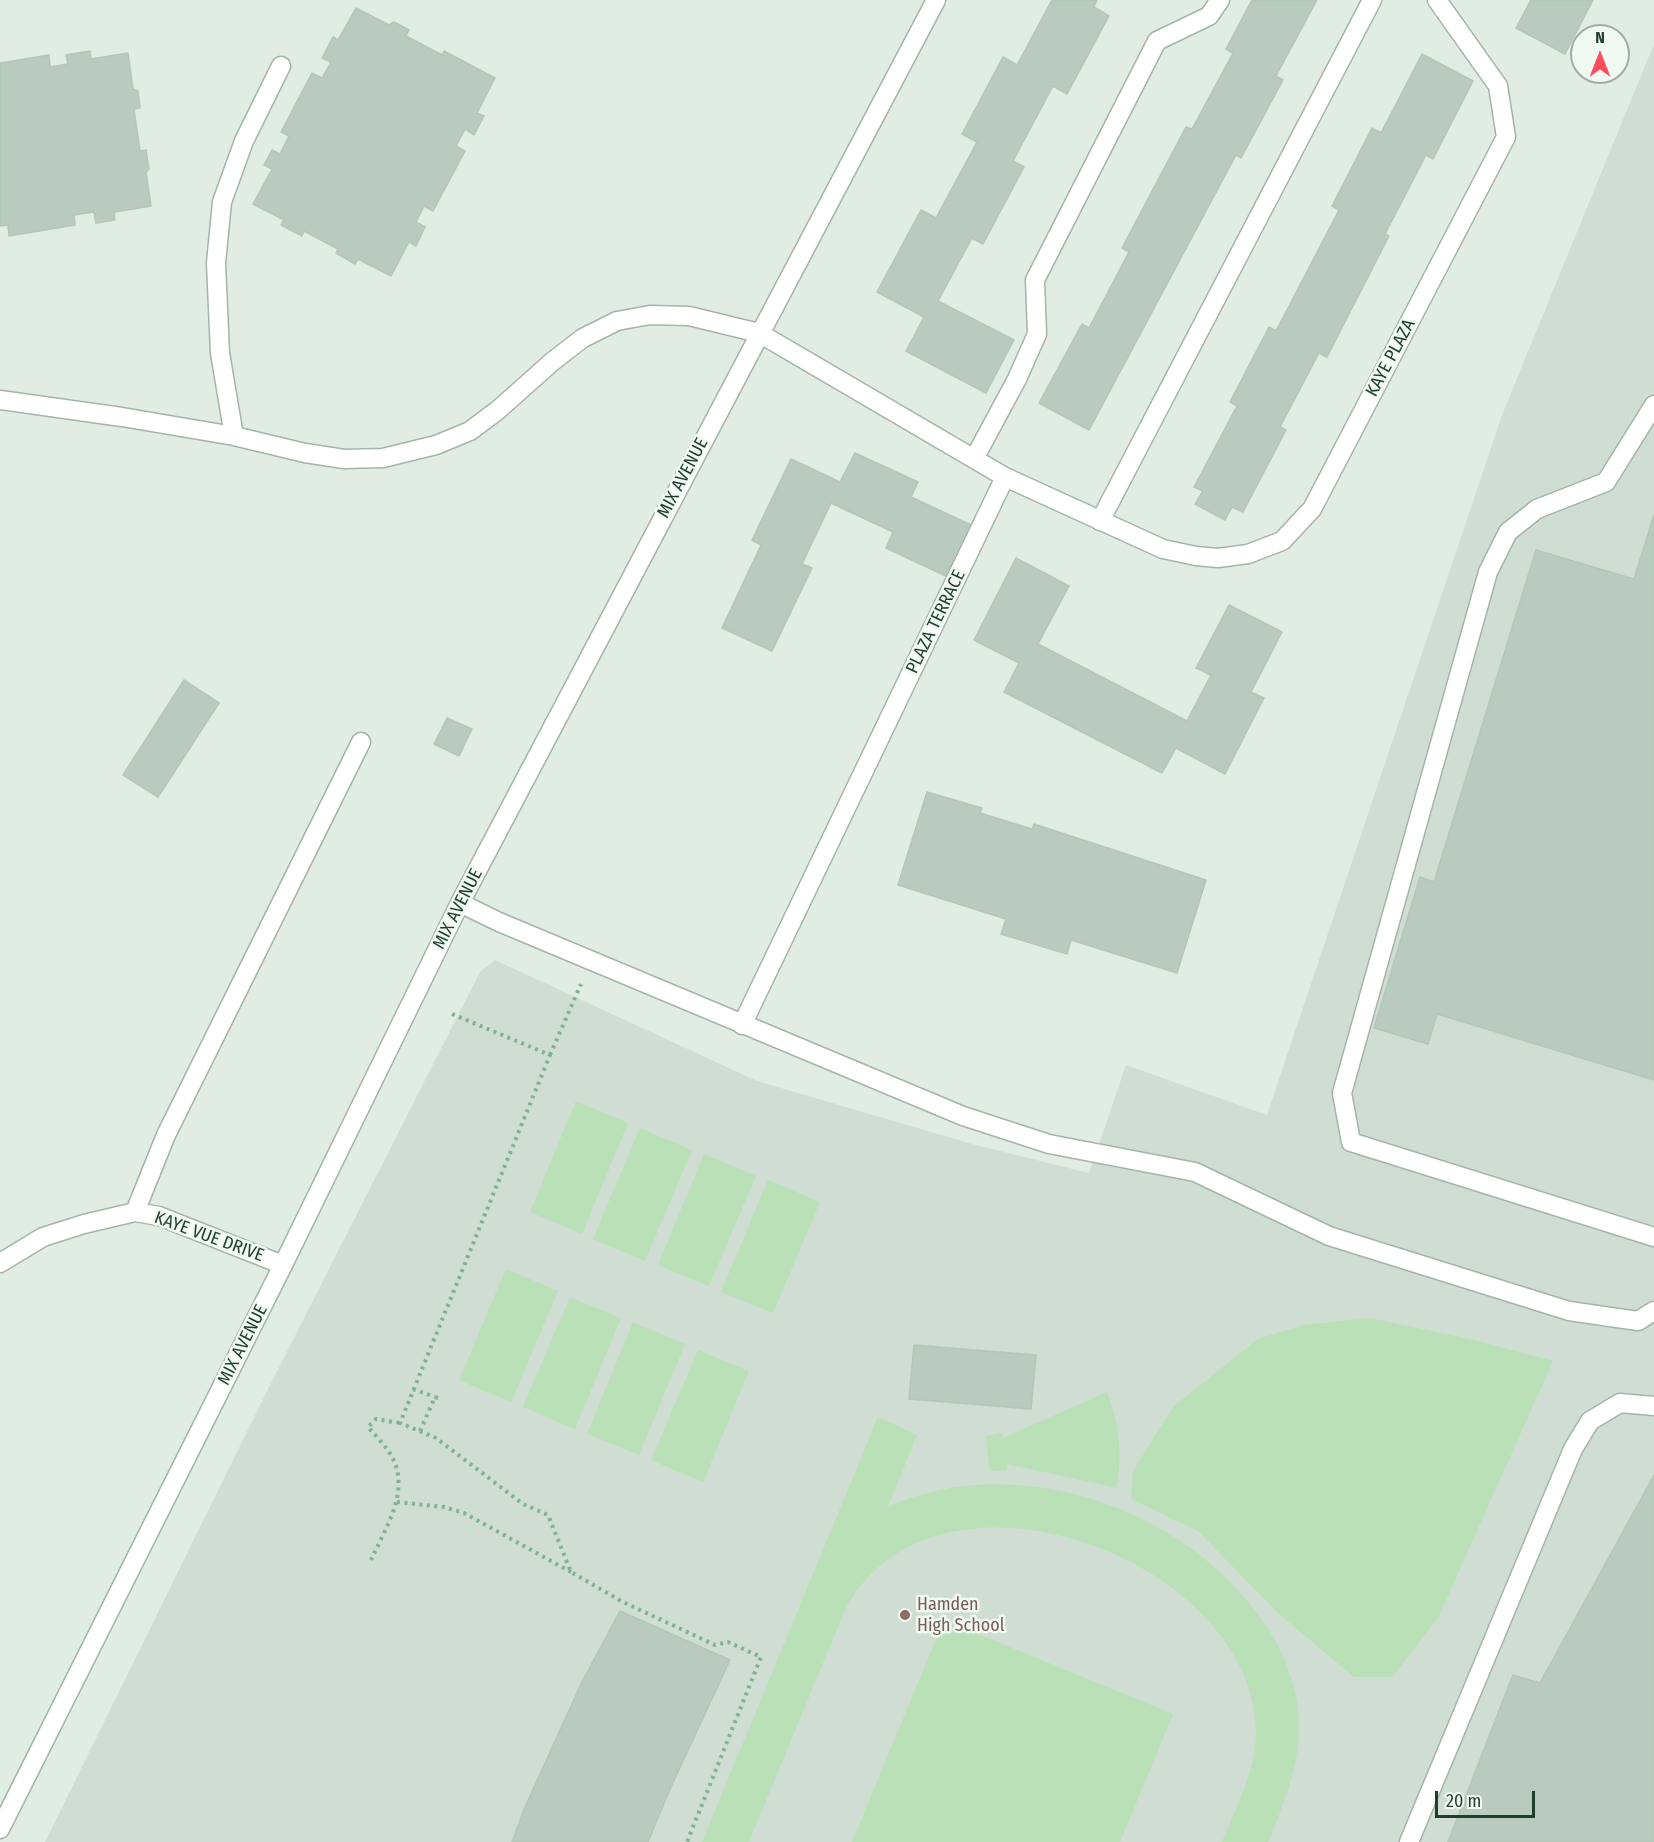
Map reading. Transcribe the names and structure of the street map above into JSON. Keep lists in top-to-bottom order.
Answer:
{
  "streets": {
    "street": [
      "KAYE PLAZA",
      "MIX AVENUE",
      "PLAZA TERRACE",
      "KAYE VUE DRIVE"
    ]
  },
  "crossings": [
    ["KAYE PLAZA", "PLAZA TERRACE"],
    ["MIX AVENUE", "KAYE VUE DRIVE"]
  ],
  "places": ["Hamden High School"],
  "scale_bar": "20 m",
  "north": "top"
}
